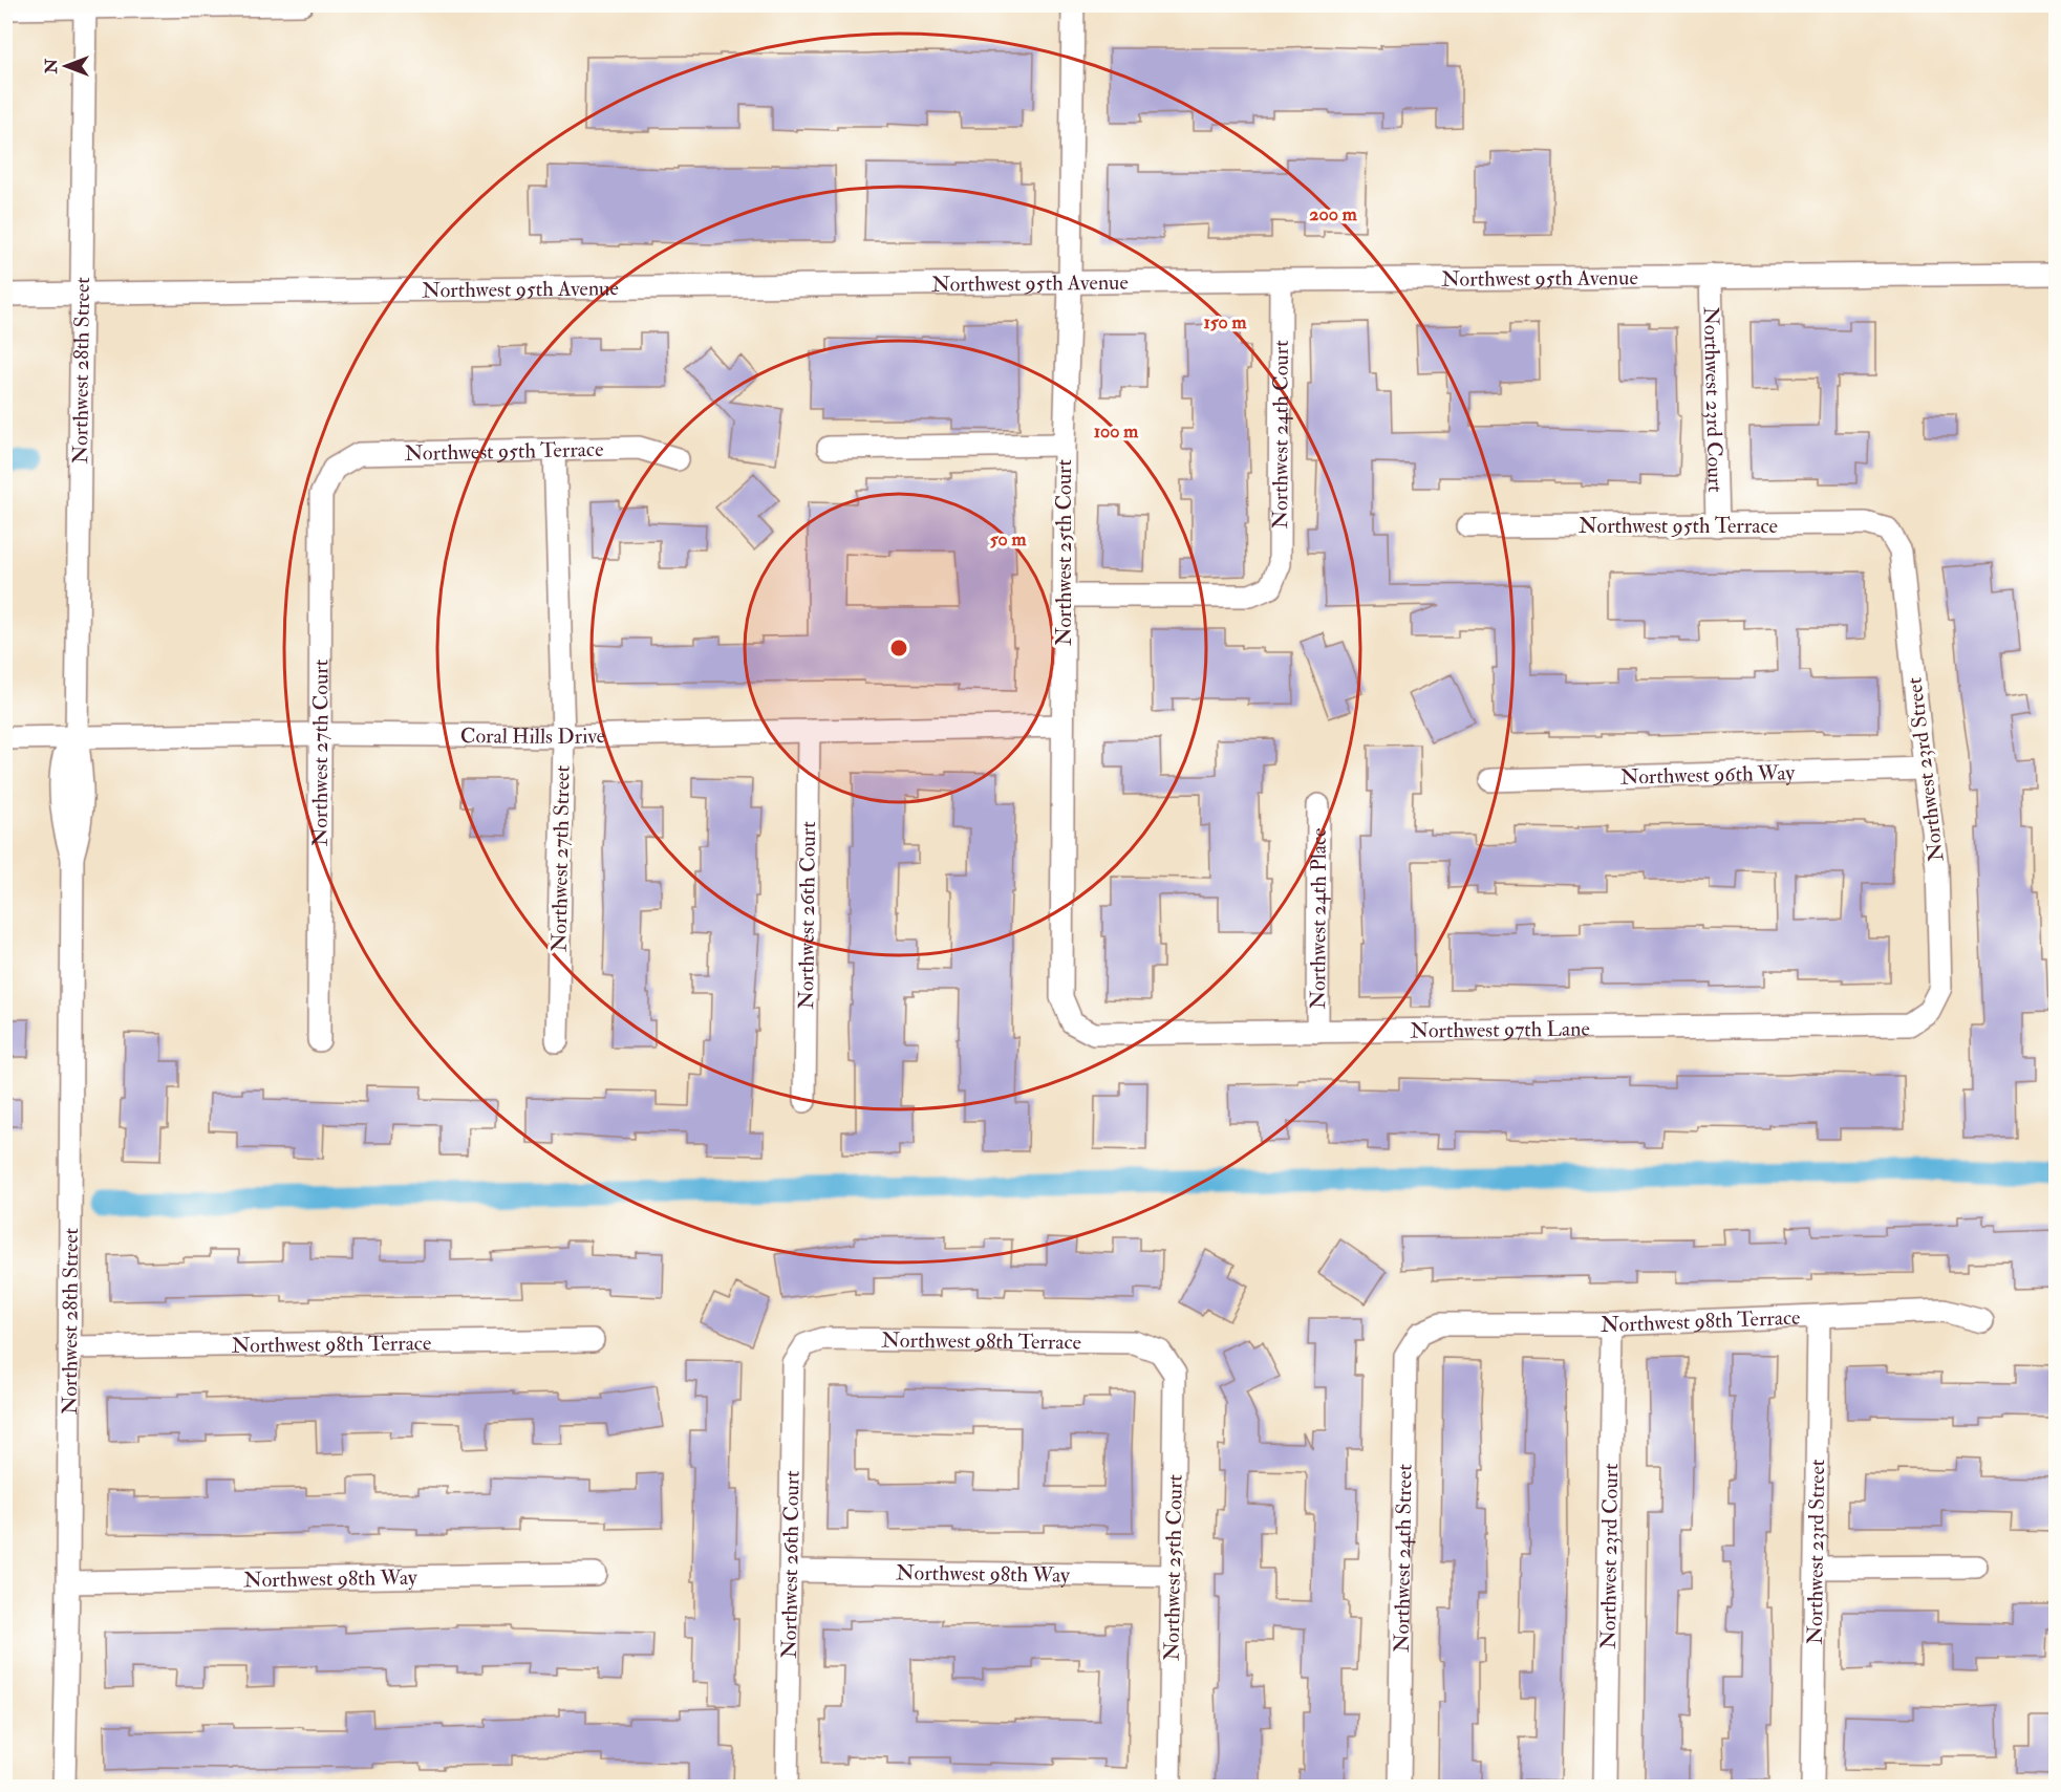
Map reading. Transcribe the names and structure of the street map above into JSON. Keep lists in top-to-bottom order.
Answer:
{
  "streets": {
    "street": [
      "Northwest 95th Avenue",
      "Northwest 28th Street",
      "Northwest 23rd Court",
      "Northwest 24th Court",
      "Northwest 95th Terrace",
      "Northwest 25th Court",
      "Coral Hills Drive",
      "Northwest 27th Court",
      "Northwest 23rd Street",
      "Northwest 96th Way",
      "Northwest 27th Street",
      "Northwest 26th Court",
      "Northwest 24th Place",
      "Northwest 97th Lane",
      "Northwest 98th Terrace",
      "Northwest 24th Street",
      "Northwest 98th Way"
    ]
  },
  "crossings": [
    ["Northwest 95th Avenue", "Northwest 28th Street"],
    ["Northwest 95th Avenue", "Northwest 23rd Court"],
    ["Northwest 95th Avenue", "Northwest 24th Court"],
    ["Northwest 95th Avenue", "Northwest 25th Court"],
    ["Northwest 28th Street", "Coral Hills Drive"],
    ["Northwest 28th Street", "Northwest 98th Terrace"],
    ["Northwest 28th Street", "Northwest 98th Way"],
    ["Northwest 23rd Court", "Northwest 95th Terrace"],
    ["Northwest 23rd Court", "Northwest 98th Terrace"],
    ["Northwest 24th Court", "Northwest 25th Court"],
    ["Northwest 95th Terrace", "Northwest 27th Court"],
    ["Northwest 95th Terrace", "Northwest 23rd Street"],
    ["Northwest 95th Terrace", "Northwest 27th Street"],
    ["Northwest 25th Court", "Coral Hills Drive"],
    ["Northwest 25th Court", "Northwest 97th Lane"],
    ["Northwest 25th Court", "Northwest 98th Terrace"],
    ["Northwest 25th Court", "Northwest 98th Way"],
    ["Coral Hills Drive", "Northwest 27th Court"],
    ["Coral Hills Drive", "Northwest 27th Street"],
    ["Coral Hills Drive", "Northwest 26th Court"],
    ["Northwest 23rd Street", "Northwest 96th Way"],
    ["Northwest 23rd Street", "Northwest 97th Lane"],
    ["Northwest 23rd Street", "Northwest 98th Terrace"],
    ["Northwest 26th Court", "Northwest 98th Terrace"],
    ["Northwest 26th Court", "Northwest 98th Way"],
    ["Northwest 24th Place", "Northwest 97th Lane"],
    ["Northwest 98th Terrace", "Northwest 24th Street"]
  ],
  "north": "left",
  "rings": [
    "200 m",
    "150 m",
    "100 m",
    "50 m"
  ]
}
